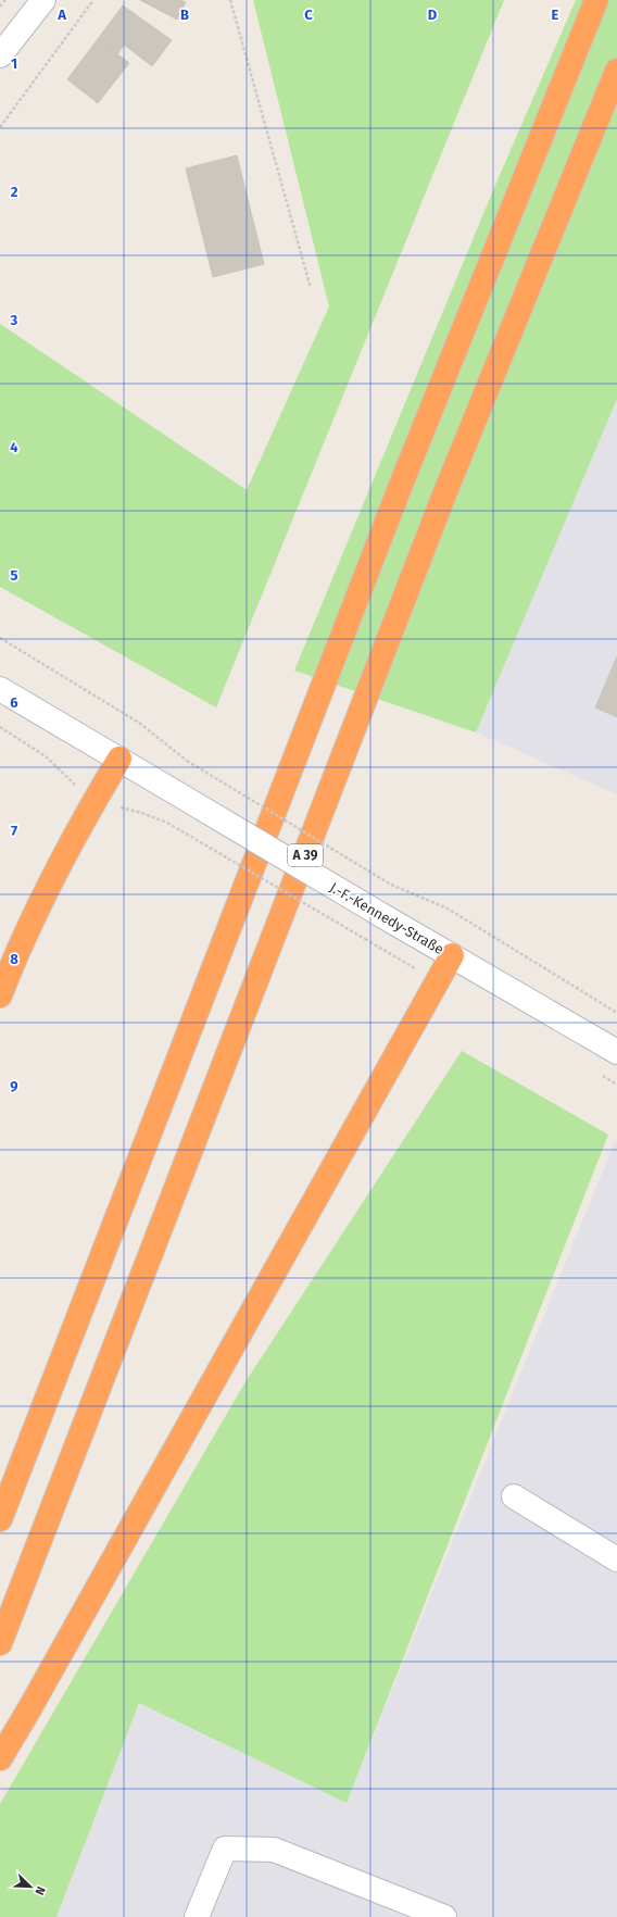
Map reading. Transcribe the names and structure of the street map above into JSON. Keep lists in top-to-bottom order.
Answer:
{
  "streets": {
    "highway": ["A 39"],
    "street": ["J.-F.-Kennedy-Straße"]
  },
  "north": "bottom right",
  "grid": {
    "columns": [
      "A",
      "B",
      "C",
      "D",
      "E"
    ],
    "rows": [
      "1",
      "2",
      "3",
      "4",
      "5",
      "6",
      "7",
      "8",
      "9"
    ]
  }
}
